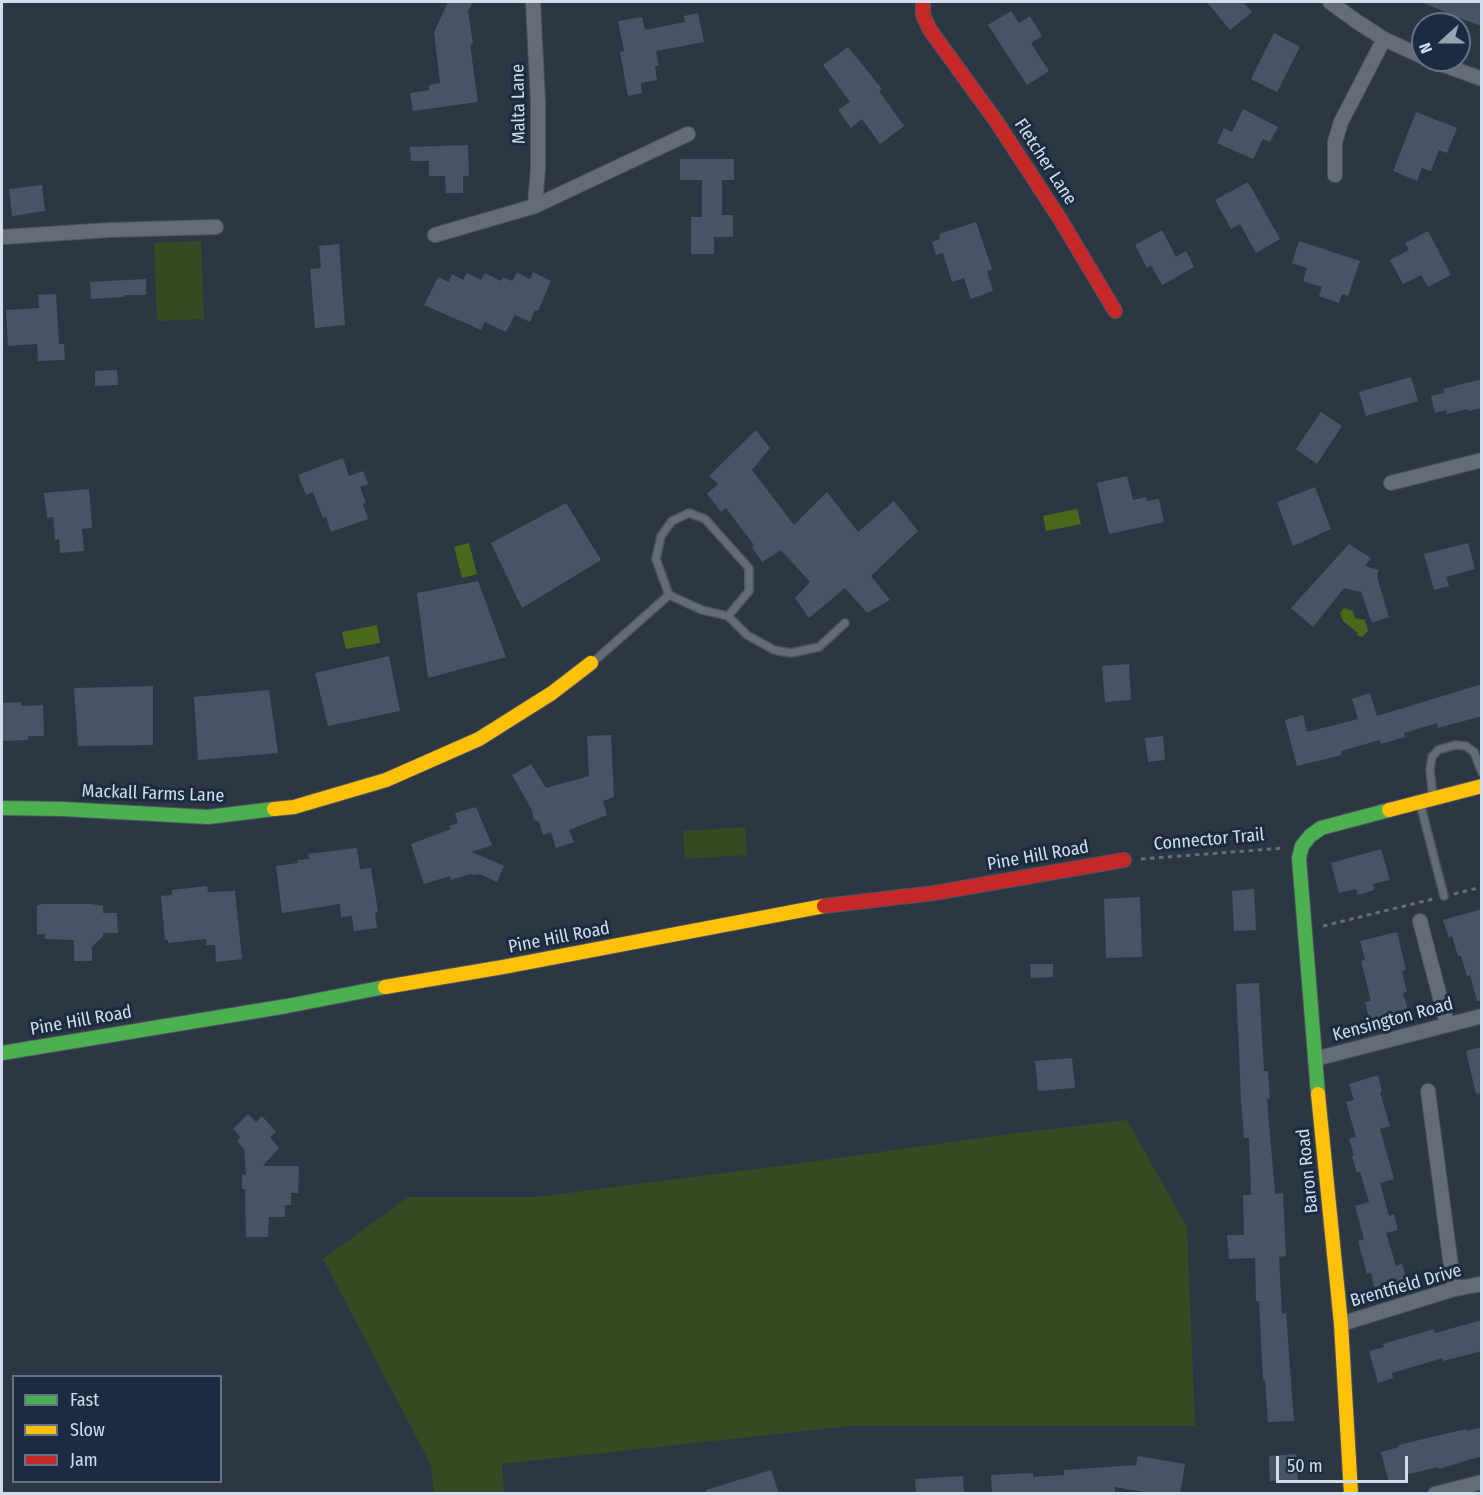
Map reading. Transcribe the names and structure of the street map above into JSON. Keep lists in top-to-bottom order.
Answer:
{
  "streets": {
    "street": [
      "Malta Lane",
      "Fletcher Lane",
      "Mackall Farms Lane",
      "Pine Hill Road",
      "Kensington Road",
      "Baron Road",
      "Brentfield Drive"
    ],
    "path": ["Connector Trail"]
  },
  "crossings": [
    ["Connector Trail", "Pine Hill Road"],
    ["Connector Trail", "Baron Road"],
    ["Kensington Road", "Baron Road"],
    ["Baron Road", "Brentfield Drive"]
  ],
  "legend": ["Fast", "Slow", "Jam"],
  "scale_bar": "50 m",
  "north": "left"
}
